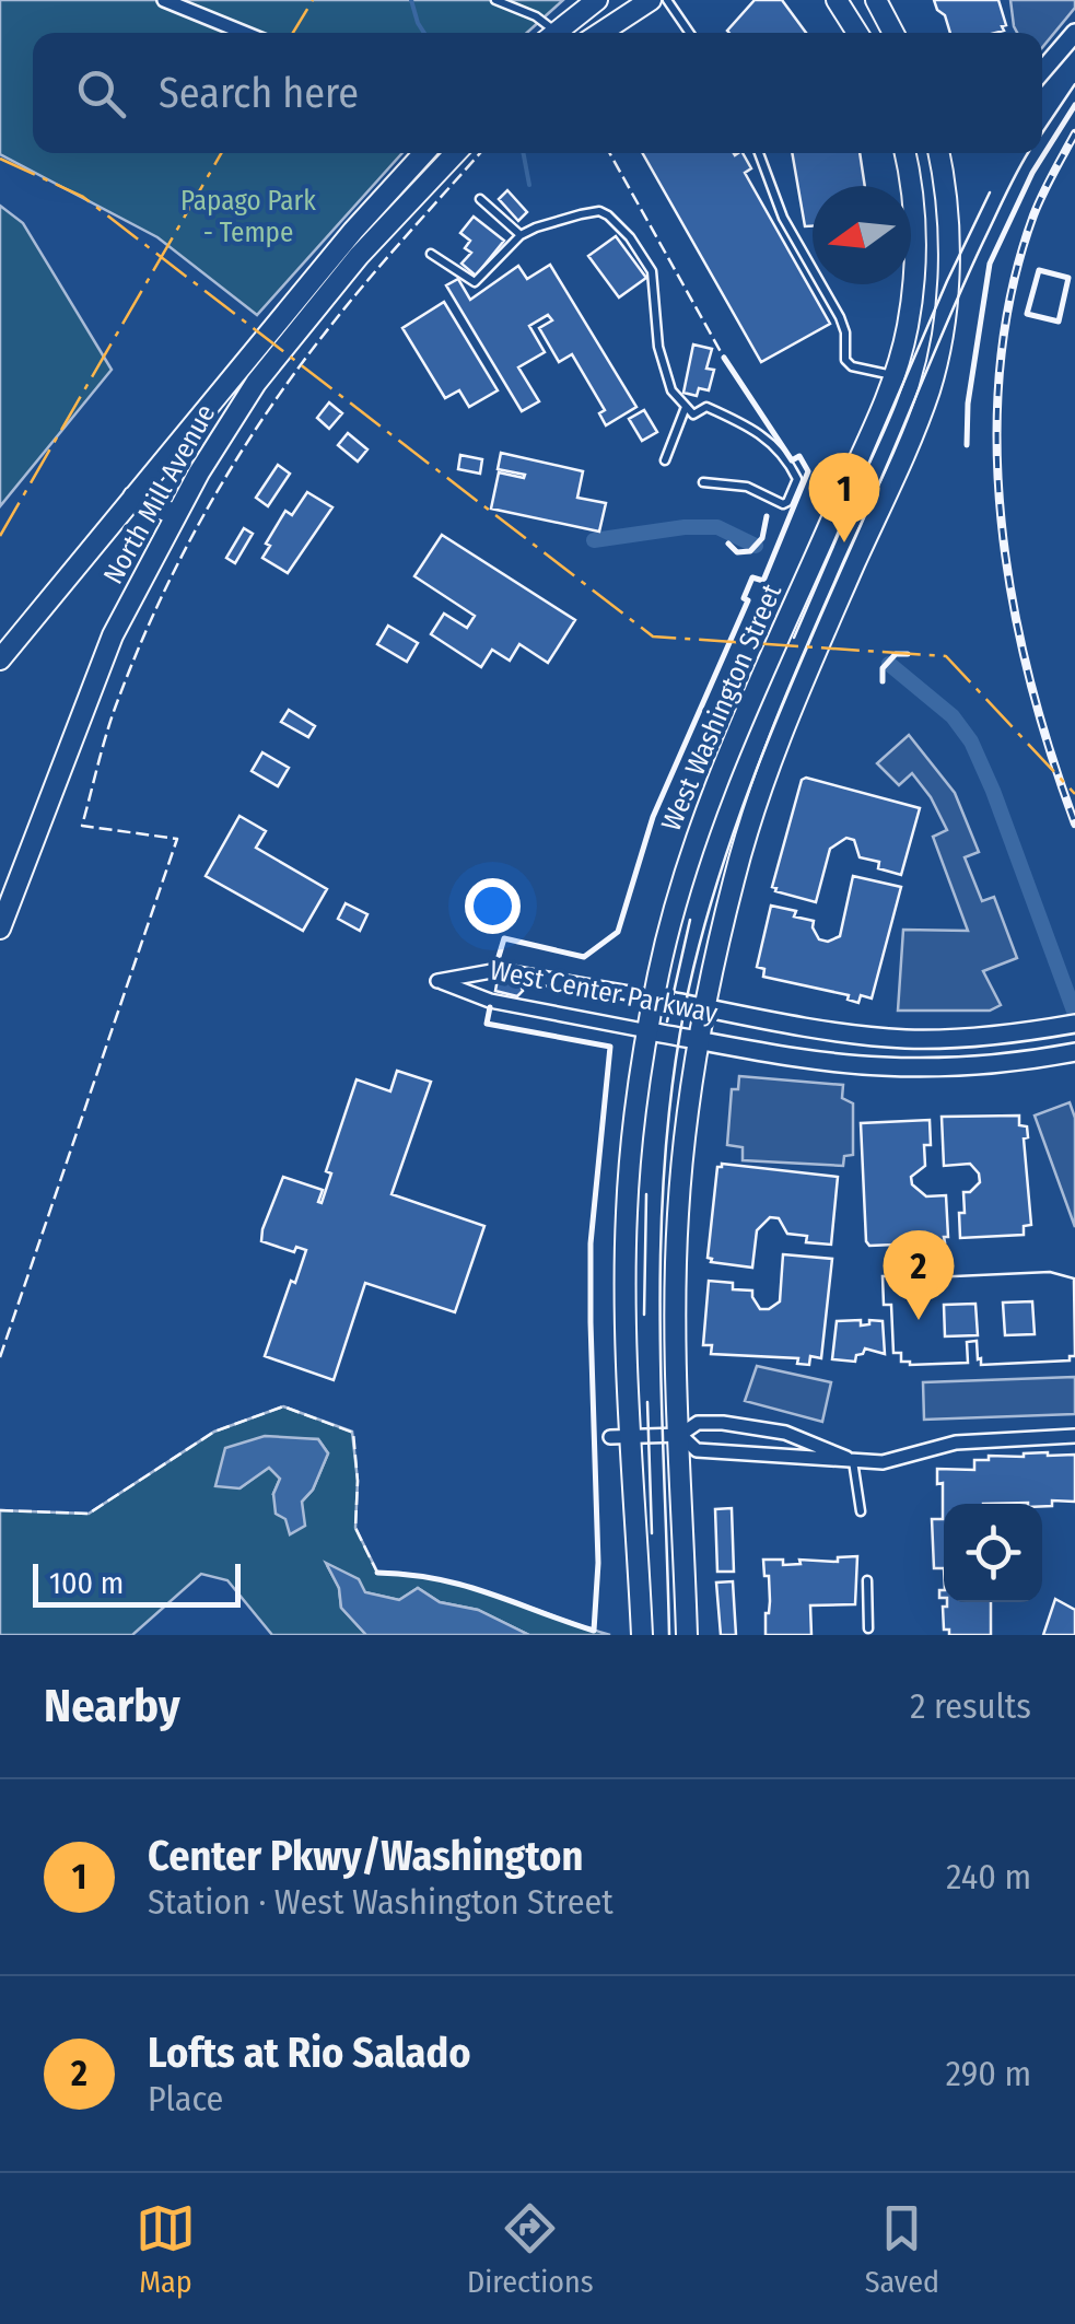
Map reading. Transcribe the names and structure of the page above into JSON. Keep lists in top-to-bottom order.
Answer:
{
  "streets": {
    "main road": ["North Mill Avenue", "West Washington Street"],
    "street": ["West Center Parkway"]
  },
  "crossings": [
    ["West Washington Street", "West Center Parkway"]
  ],
  "parks": ["Papago Park - Tempe"],
  "scale_bar": "100 m",
  "north": "left",
  "page": {
    "search": "Search here",
    "pins": ["1", "2"],
    "scale": "100 m",
    "heading": ["Nearby", "2 results"],
    "list": [
      {
        "mark": "1",
        "name": "Center Pkwy/Washington",
        "note": "Station · West Washington Street",
        "value": "240 m"
      },
      {
        "mark": "2",
        "name": "Lofts at Rio Salado",
        "note": "Place",
        "value": "290 m"
      }
    ],
    "nav": ["Map", "Directions", "Saved"]
  }
}
